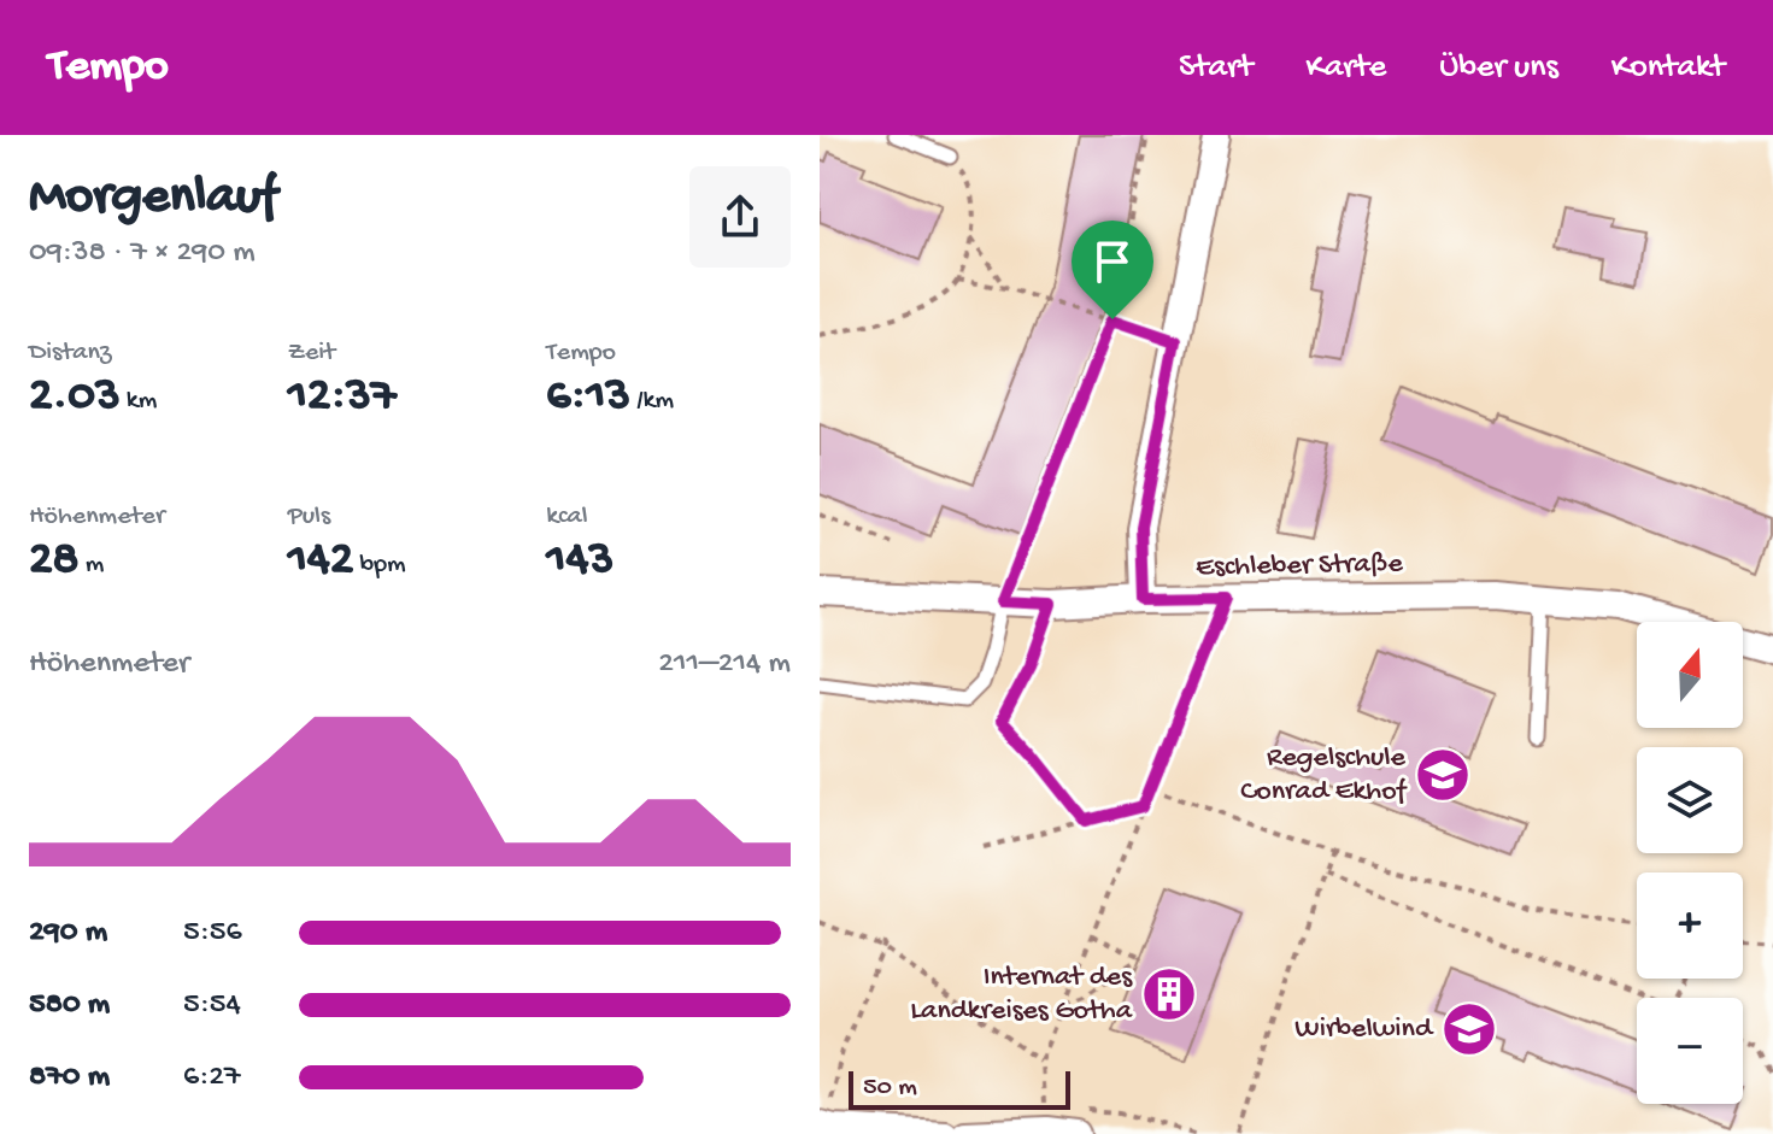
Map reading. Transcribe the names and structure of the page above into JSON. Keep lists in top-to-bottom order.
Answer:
{
  "streets": {
    "street": ["Eschleber Straße"]
  },
  "places": {
    "school or university": ["Regelschule Conrad Ekhof", "Wirbelwind"],
    "building": ["Internat des Landkreises Gotha"]
  },
  "scale_bar": "50 m",
  "north": "top",
  "page": {
    "header": "Tempo",
    "nav": [
      "Start",
      "Karte",
      "Über uns",
      "Kontakt"
    ],
    "heading": ["Morgenlauf", "09:38 · 7 × 290 m"],
    "stats": [
      ["Distanz", "2.03 km"],
      ["Zeit", "12:37"],
      ["Tempo", "6:13 /km"],
      ["Höhenmeter", "28 m"],
      ["Puls", "142 bpm"],
      ["kcal", "143"]
    ],
    "map_buttons": ["+", "−"],
    "chart": ["Höhenmeter", "211–214 m"],
    "list": [
      {
        "name": "290 m",
        "note": "5:56"
      },
      {
        "name": "580 m",
        "note": "5:54"
      },
      {
        "name": "870 m",
        "note": "6:27"
      }
    ],
    "scale": "50 m"
  }
}
